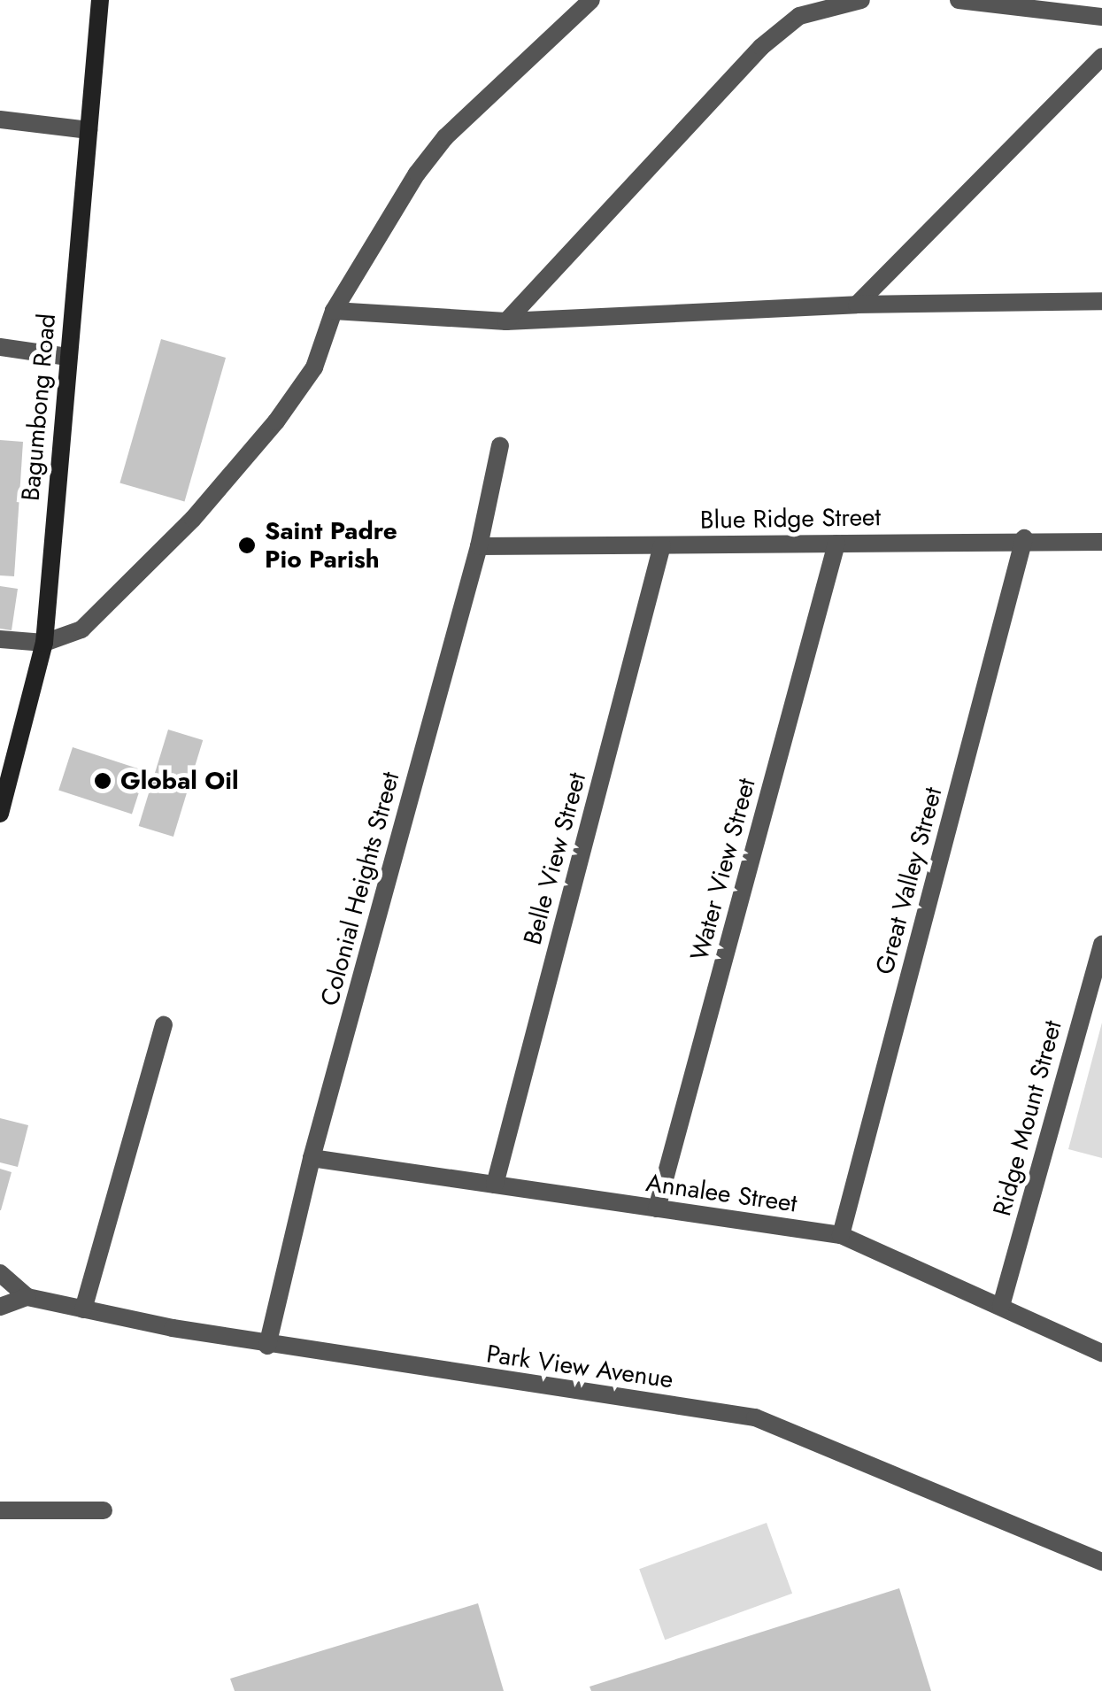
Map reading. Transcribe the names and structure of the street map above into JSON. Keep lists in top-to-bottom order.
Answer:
{
  "streets": {
    "main road": ["Bagumbong Road"],
    "street": [
      "Blue Ridge Street",
      "Belle View Street",
      "Water View Street",
      "Great Valley Street",
      "Colonial Heights Street",
      "Ridge Mount Street",
      "Annalee Street",
      "Park View Avenue"
    ]
  },
  "crossings": [
    ["Blue Ridge Street", "Belle View Street"],
    ["Blue Ridge Street", "Water View Street"],
    ["Blue Ridge Street", "Great Valley Street"],
    ["Blue Ridge Street", "Colonial Heights Street"],
    ["Belle View Street", "Annalee Street"],
    ["Water View Street", "Annalee Street"],
    ["Great Valley Street", "Annalee Street"],
    ["Colonial Heights Street", "Annalee Street"],
    ["Colonial Heights Street", "Park View Avenue"],
    ["Ridge Mount Street", "Annalee Street"]
  ],
  "places": ["Saint Padre Pio Parish", "Global Oil"]
}
